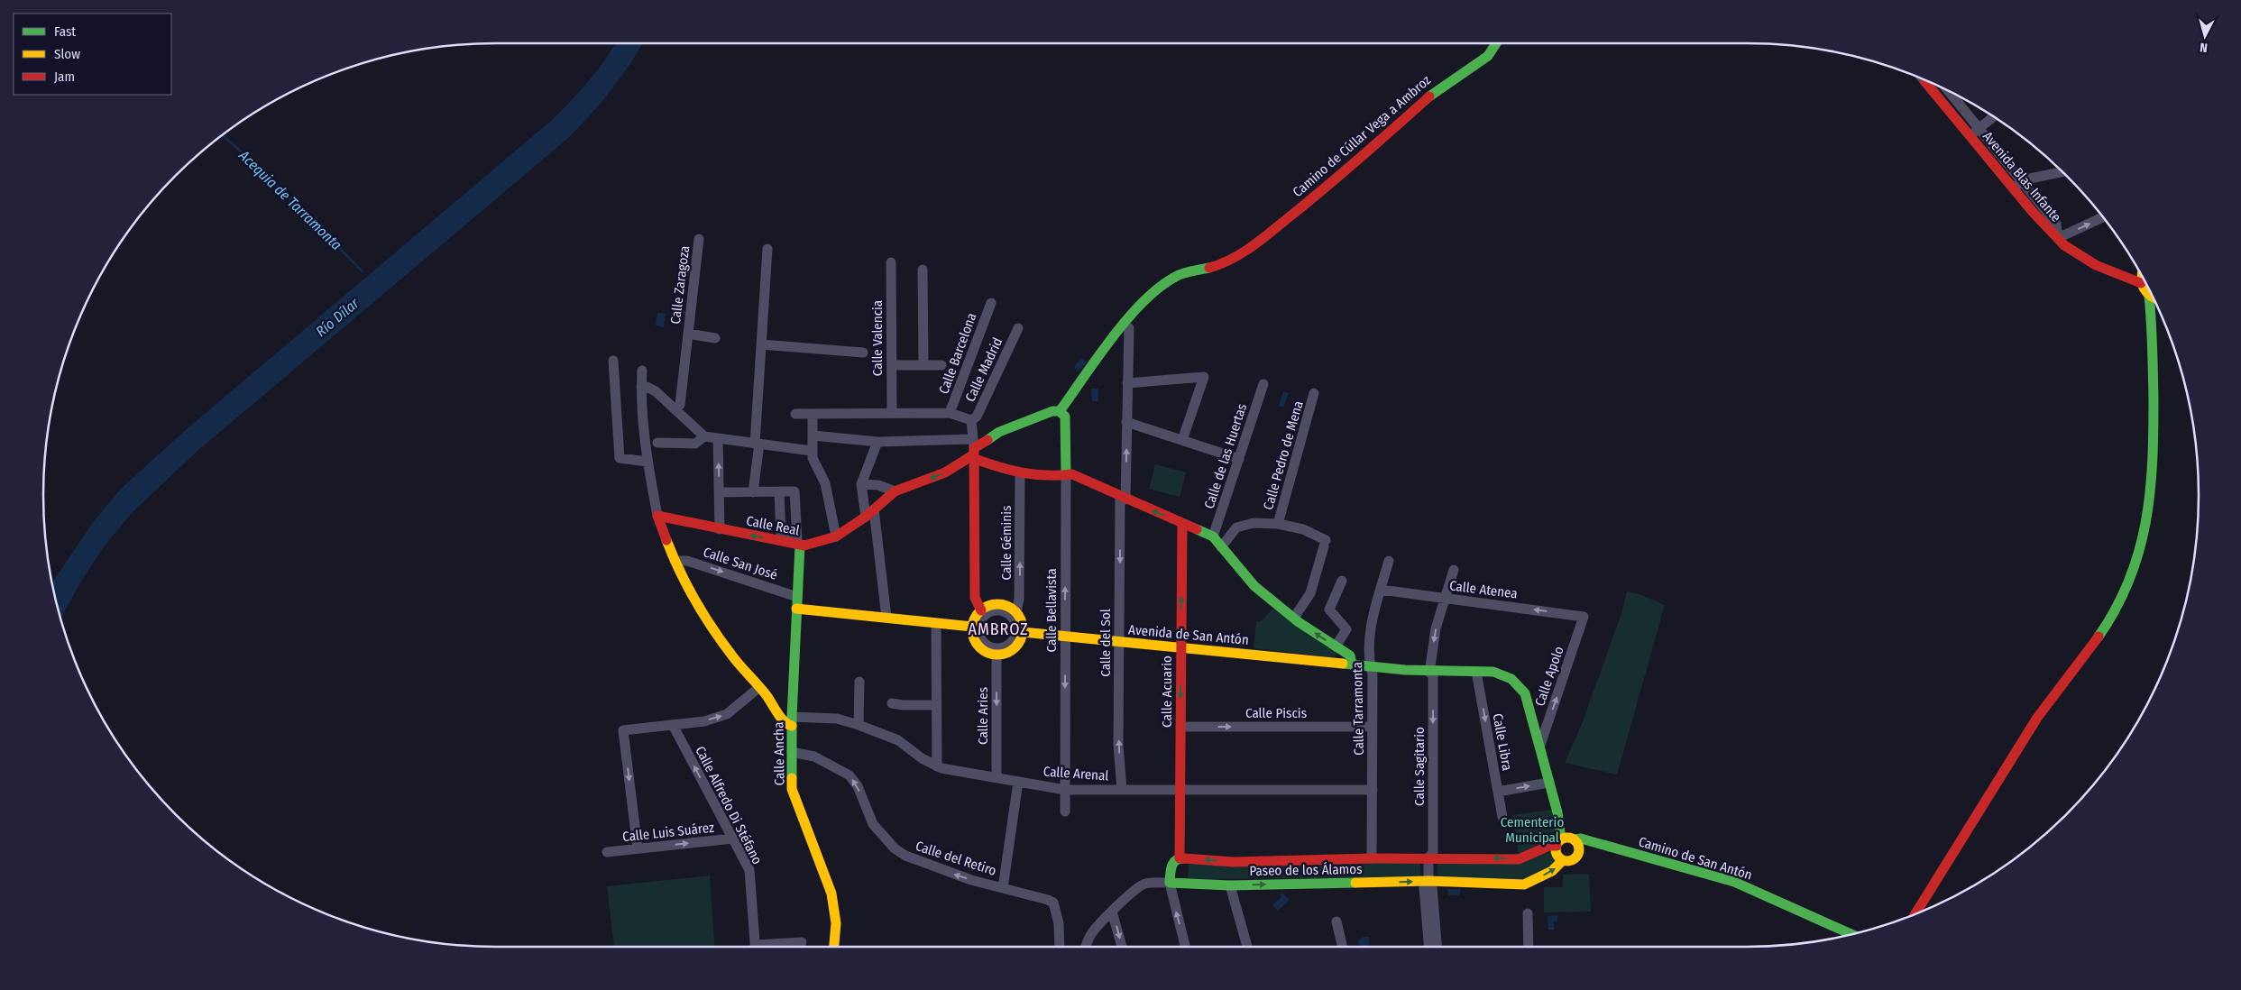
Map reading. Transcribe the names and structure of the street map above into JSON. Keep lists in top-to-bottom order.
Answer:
{
  "streets": {
    "street": [
      "Camino de Cúllar Vega a Ambroz",
      "Avenida Blas Infante",
      "Calle Zaragoza",
      "Calle Valencia",
      "Calle Barcelona",
      "Calle Madrid",
      "Calle Pedro de Mena",
      "Calle de las Huertas",
      "Calle Real",
      "Calle Géminis",
      "Calle San José",
      "Calle Atenea",
      "Calle Bellavista",
      "Avenida de San Antón",
      "Calle del Sol",
      "Calle Apolo",
      "Calle Acuario",
      "Calle Tarramonta",
      "Calle Piscis",
      "Calle Aries",
      "Calle Libra",
      "Calle Ancha",
      "Calle Sagitario",
      "Calle Arenal",
      "Calle Alfredo Di Stéfano",
      "Calle Luis Suárez",
      "Calle del Retiro",
      "Camino de San Antón",
      "Paseo de los Álamos"
    ]
  },
  "crossings": [
    ["Camino de Cúllar Vega a Ambroz", "Calle Real"],
    ["Camino de Cúllar Vega a Ambroz", "Calle Bellavista"],
    ["Camino de Cúllar Vega a Ambroz", "Calle del Sol"],
    ["Calle Real", "Calle Bellavista"],
    ["Calle Real", "Calle Ancha"],
    ["Calle Géminis", "Avenida de San Antón"],
    ["Calle Géminis", "Calle Aries"],
    ["Calle San José", "Calle Ancha"],
    ["Calle Atenea", "Calle Apolo"],
    ["Calle Atenea", "Calle Tarramonta"],
    ["Calle Atenea", "Calle Sagitario"],
    ["Calle Bellavista", "Avenida de San Antón"],
    ["Calle Bellavista", "Calle Arenal"],
    ["Avenida de San Antón", "Calle del Sol"],
    ["Avenida de San Antón", "Calle Apolo"],
    ["Avenida de San Antón", "Calle Acuario"],
    ["Avenida de San Antón", "Calle Tarramonta"],
    ["Avenida de San Antón", "Calle Aries"],
    ["Avenida de San Antón", "Calle Libra"],
    ["Avenida de San Antón", "Calle Sagitario"],
    ["Avenida de San Antón", "Camino de San Antón"],
    ["Avenida de San Antón", "Paseo de los Álamos"],
    ["Calle del Sol", "Calle Arenal"],
    ["Calle Acuario", "Calle Piscis"],
    ["Calle Acuario", "Calle Arenal"],
    ["Calle Acuario", "Paseo de los Álamos"],
    ["Calle Tarramonta", "Calle Piscis"],
    ["Calle Tarramonta", "Calle Arenal"],
    ["Calle Tarramonta", "Paseo de los Álamos"],
    ["Calle Aries", "Calle Arenal"],
    ["Calle Ancha", "Calle Arenal"],
    ["Calle Ancha", "Calle del Retiro"],
    ["Calle Sagitario", "Paseo de los Álamos"],
    ["Calle Alfredo Di Stéfano", "Calle Luis Suárez"],
    ["Camino de San Antón", "Paseo de los Álamos"]
  ],
  "one_way": [
    "Calle Atenea",
    "Calle Apolo",
    "Calle Piscis",
    "Calle Libra",
    "Calle Sagitario",
    "Calle Alfredo Di Stéfano",
    "Calle Luis Suárez",
    "Calle del Retiro"
  ],
  "districts": ["AMBROZ"],
  "water": ["Acequia de Tarramonta", "Río Dílar"],
  "parks": ["Cementerio Municipal"],
  "legend": ["Fast", "Slow", "Jam"],
  "north": "bottom"
}
